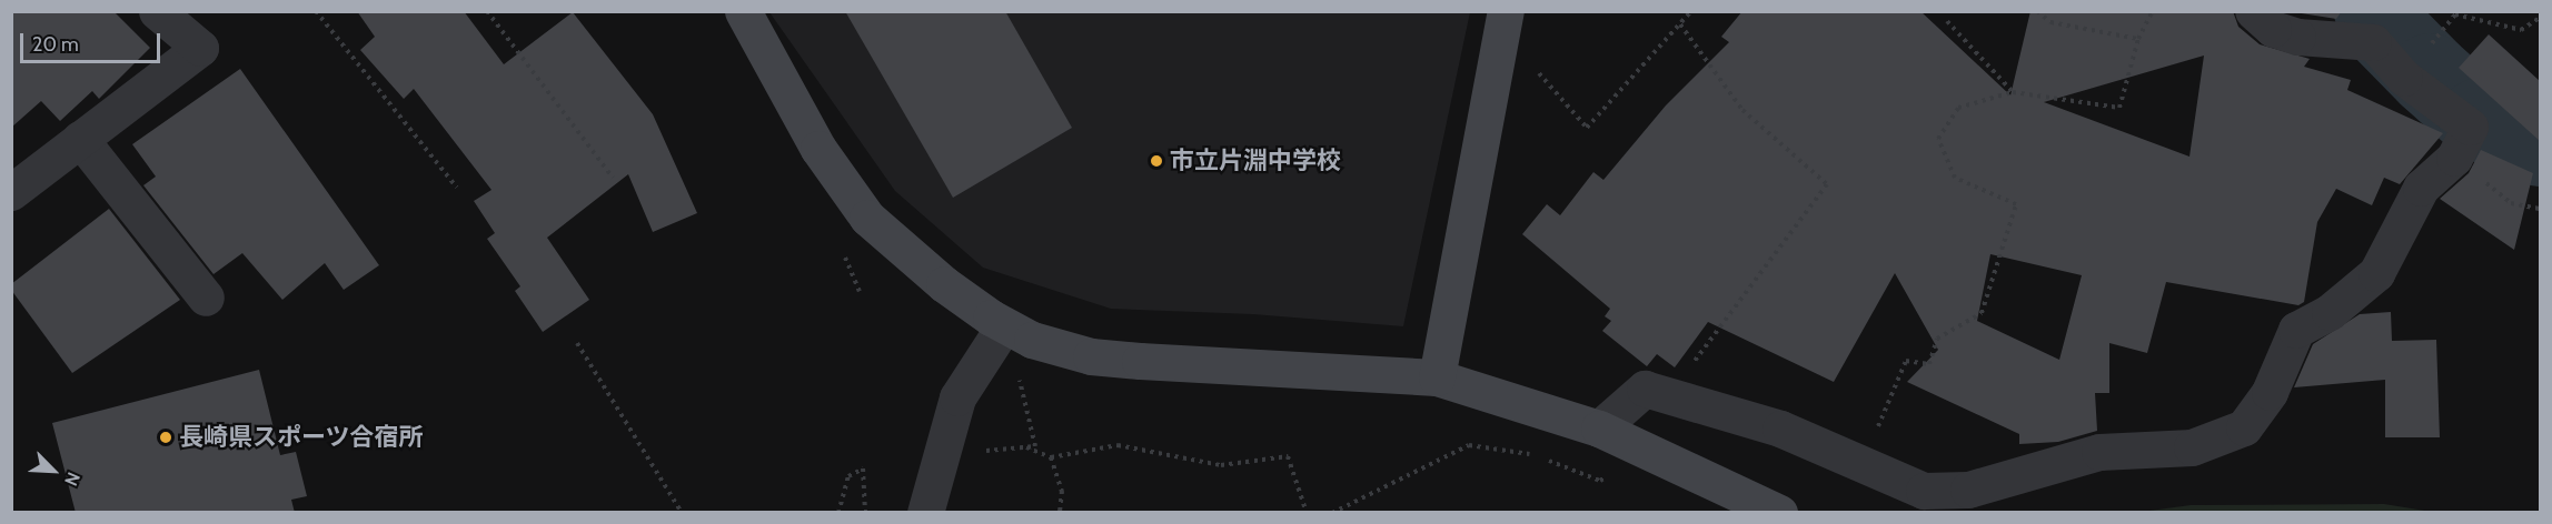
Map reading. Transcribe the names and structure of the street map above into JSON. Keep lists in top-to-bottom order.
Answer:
{
  "places": ["市立片淵中学校", "長崎県スポーツ合宿所"],
  "scale_bar": "20 m",
  "north": "bottom right"
}
